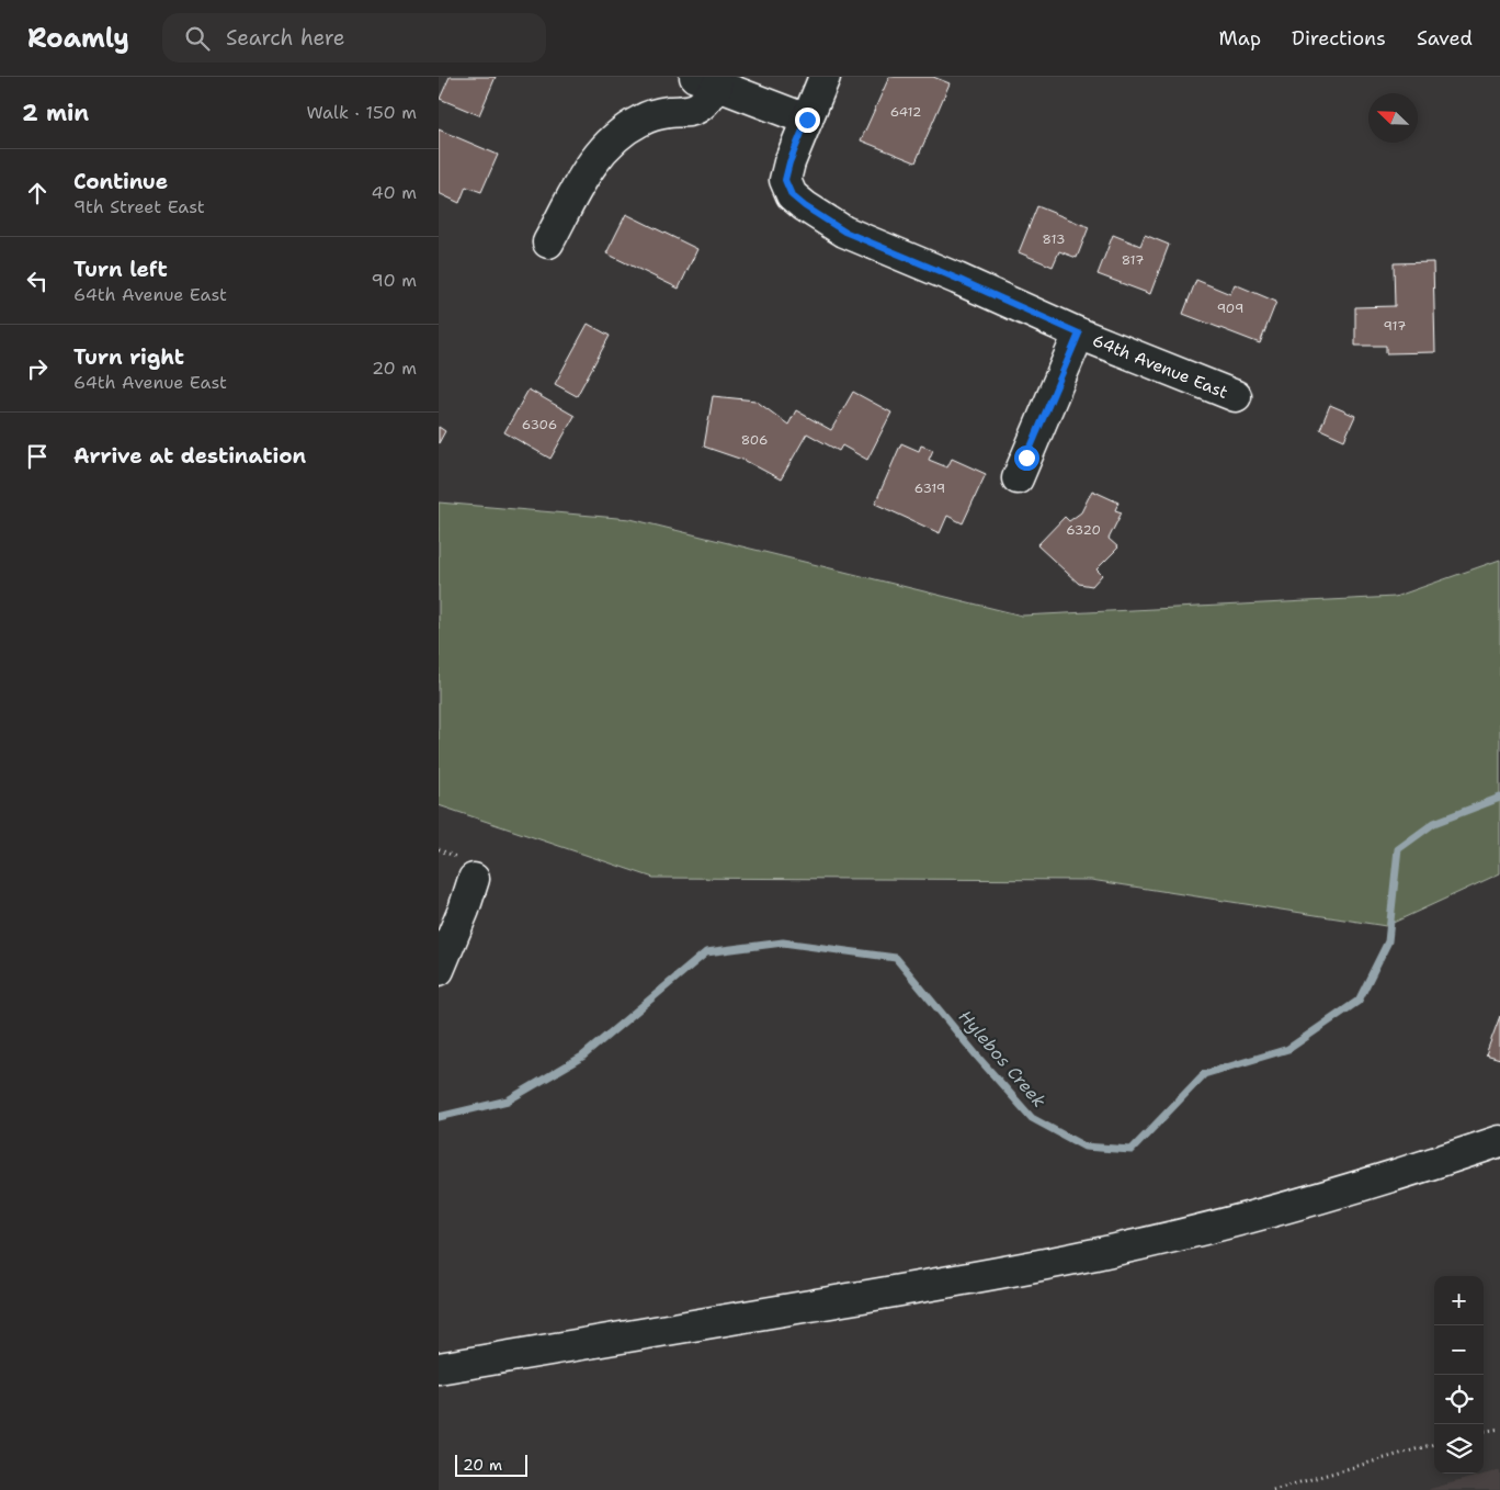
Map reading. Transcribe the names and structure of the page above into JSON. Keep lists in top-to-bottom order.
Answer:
{
  "streets": {
    "street": ["64th Avenue East"]
  },
  "water": ["Hylebos Creek"],
  "house_numbers": [
    "6412",
    "813",
    "817",
    "909",
    "917",
    "6306",
    "806",
    "6319",
    "6320"
  ],
  "scale_bar": "20 m",
  "north": "top left",
  "page": {
    "header": "Roamly",
    "search": "Search here",
    "nav": ["Map", "Directions", "Saved"],
    "heading": ["2 min", "Walk · 150 m"],
    "list": [
      ["Continue", "9th Street East", "40 m"],
      ["Turn left", "64th Avenue East", "90 m"],
      ["Turn right", "64th Avenue East", "20 m"],
      "Arrive at destination"
    ],
    "map_buttons": ["+", "−"],
    "scale": "20 m"
  }
}
